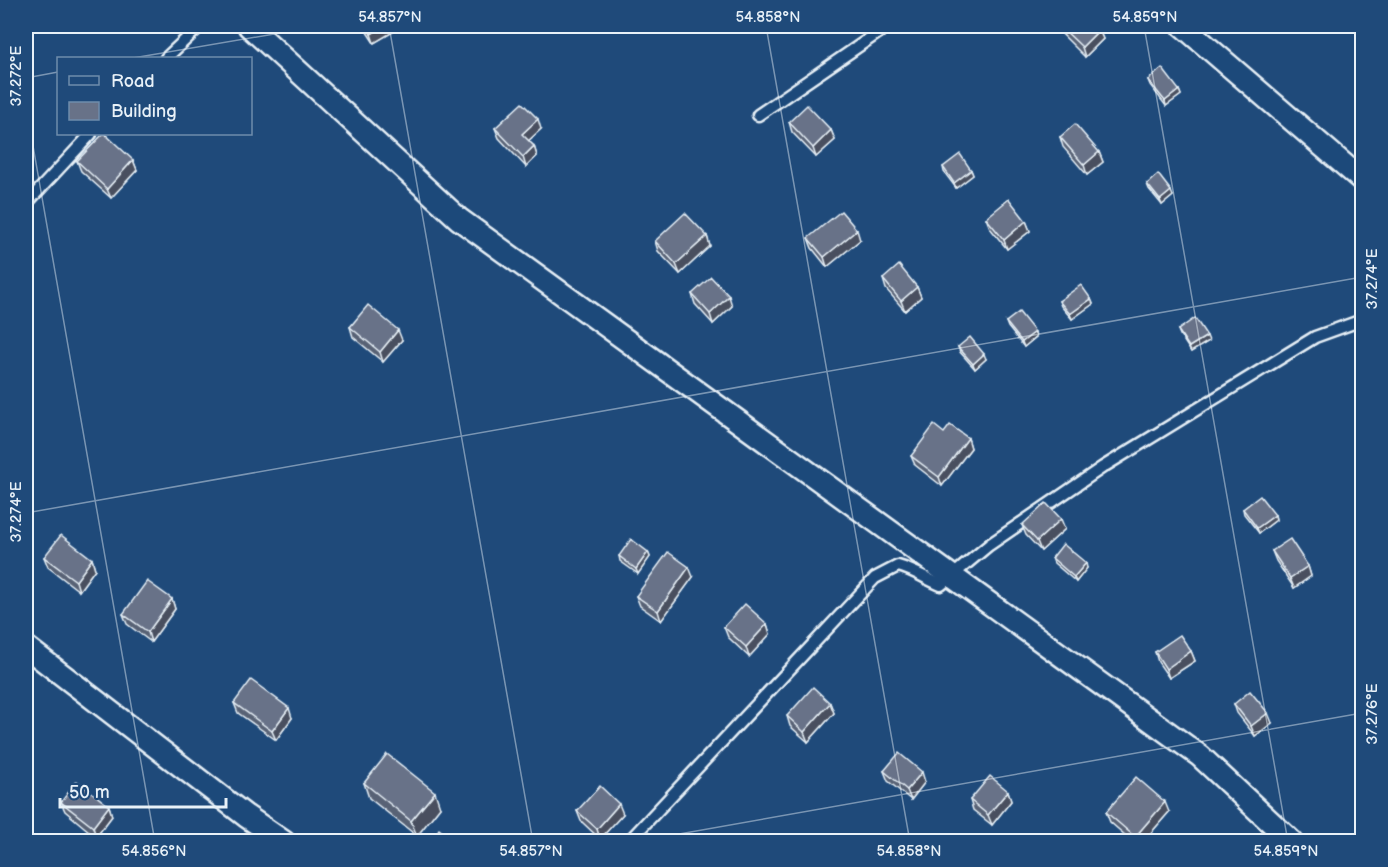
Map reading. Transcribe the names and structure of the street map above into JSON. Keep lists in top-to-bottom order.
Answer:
{
  "legend": ["Road", "Building"],
  "scale_bar": "50 m",
  "coordinates": [
    "54.857°N",
    "54.858°N",
    "54.859°N",
    "37.272°E",
    "37.274°E",
    "37.276°E",
    "54.856°N"
  ]
}
